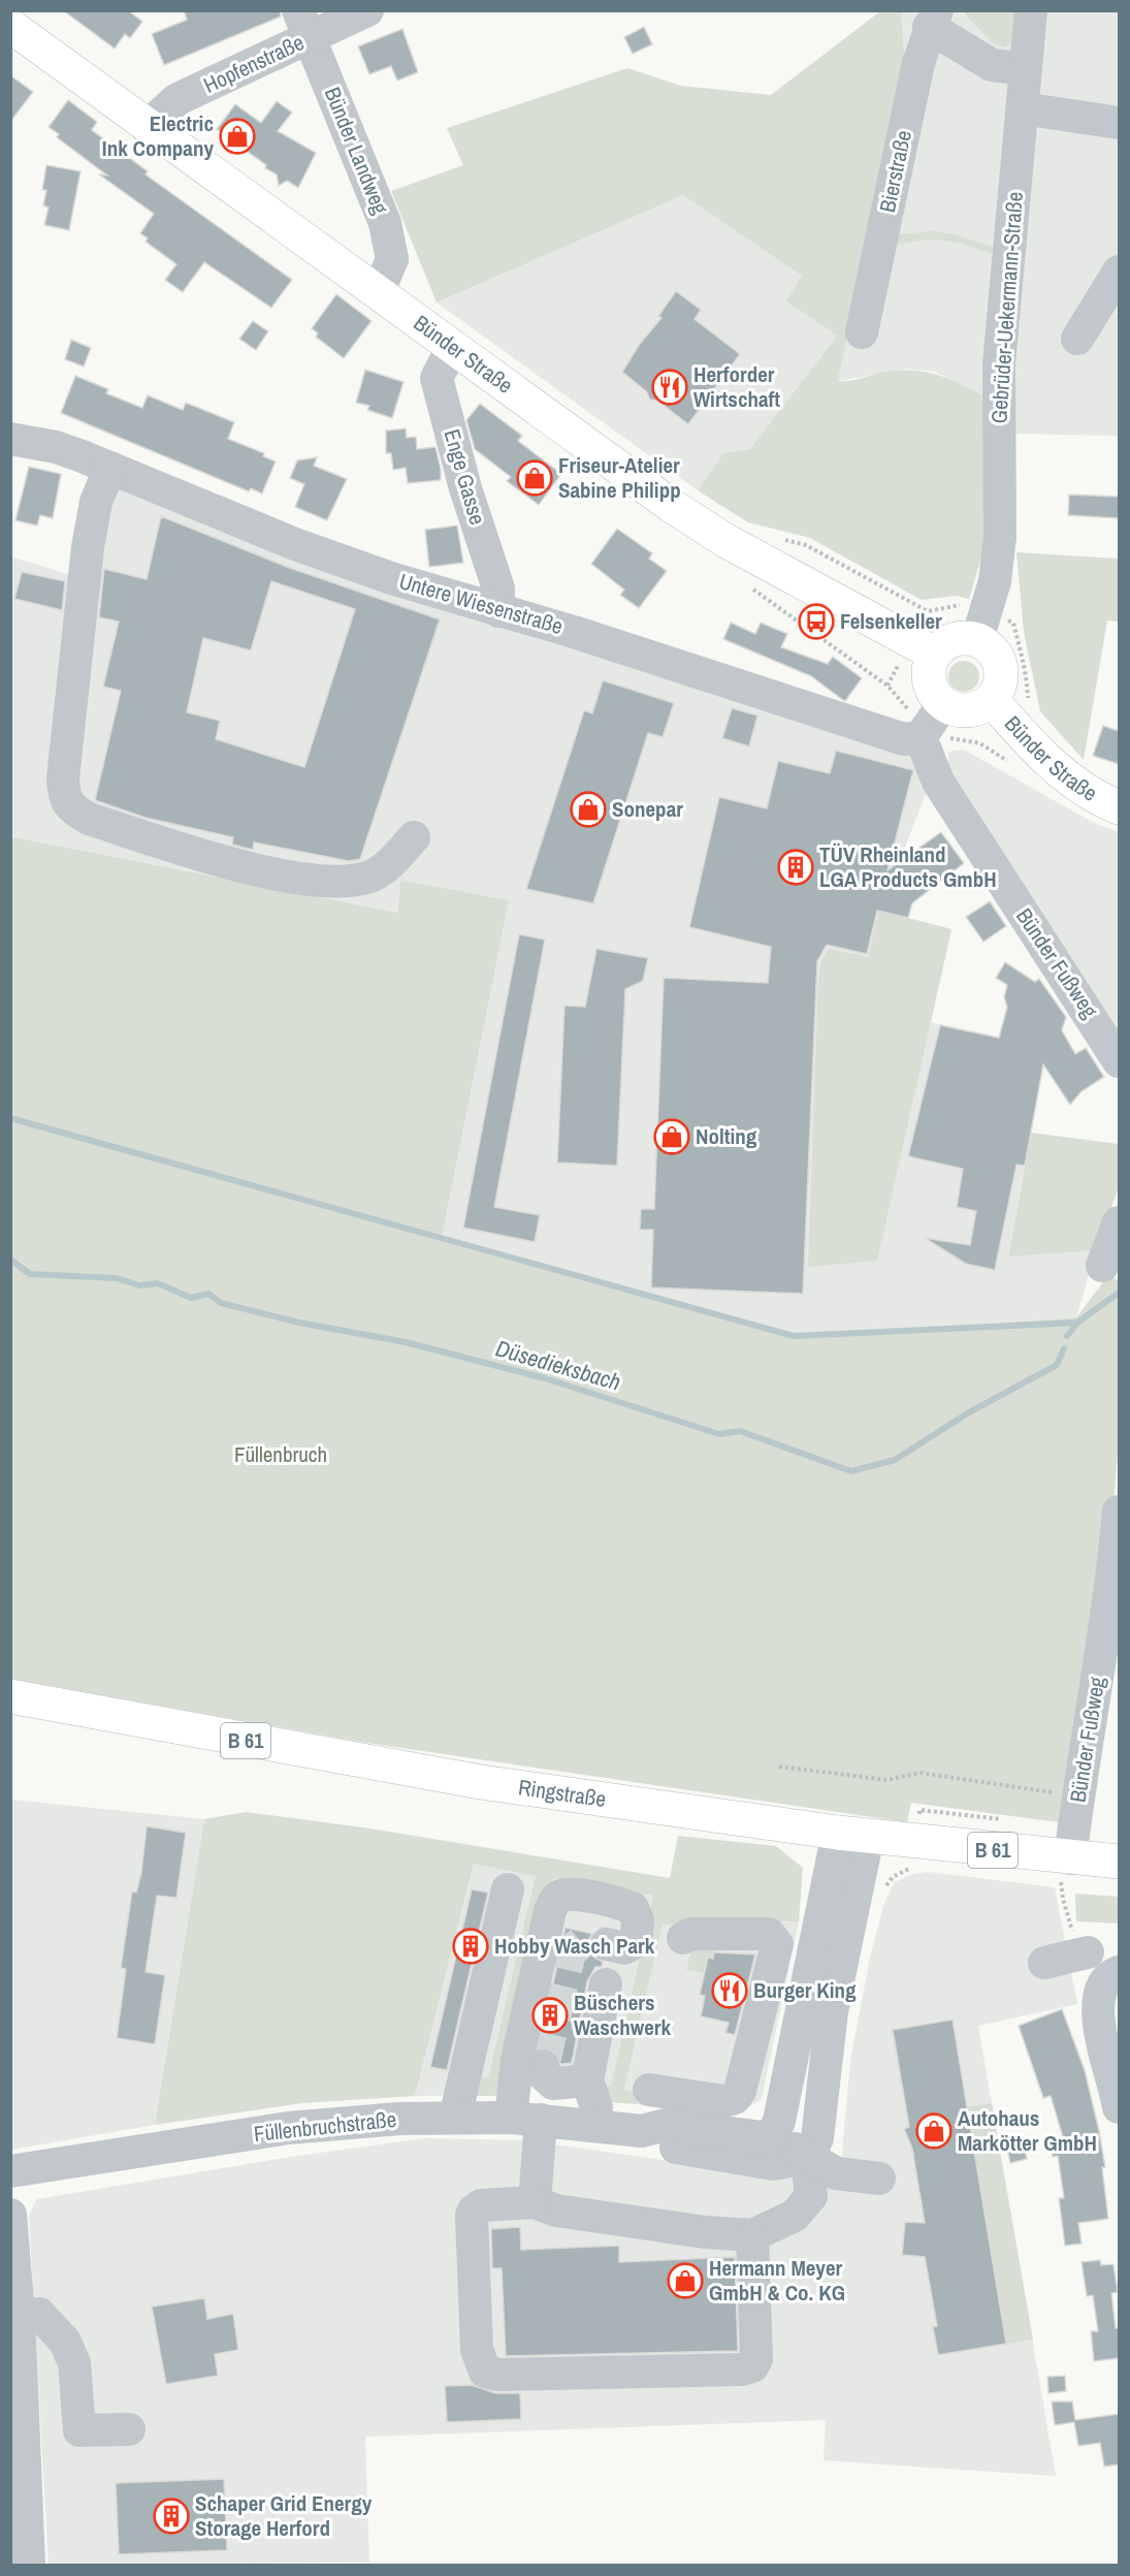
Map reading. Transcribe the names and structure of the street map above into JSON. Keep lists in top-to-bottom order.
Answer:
{
  "streets": {
    "main road": ["Bünder Straße", "B 61", "Ringstraße"],
    "street": [
      "Hopfenstraße",
      "Bünder Landweg",
      "Bierstraße",
      "Gebrüder-Uekermann-Straße",
      "Enge Gasse",
      "Untere Wiesenstraße",
      "Bünder Fußweg",
      "Füllenbruchstraße"
    ]
  },
  "crossings": [
    ["Hopfenstraße", "Bünder Landweg"],
    ["Hopfenstraße", "Bünder Straße"],
    ["Bünder Landweg", "Bünder Straße"],
    ["Gebrüder-Uekermann-Straße", "Bünder Straße"],
    ["Bünder Straße", "Enge Gasse"],
    ["Enge Gasse", "Untere Wiesenstraße"],
    ["Untere Wiesenstraße", "Bünder Fußweg"],
    ["Bünder Fußweg", "Ringstraße"]
  ],
  "water": ["Düsedieksbach"],
  "parks": ["Füllenbruch"],
  "places": {
    "shop": [
      "Electric Ink Company",
      "Friseur-Atelier Sabine Philipp",
      "Sonepar",
      "Nolting",
      "Autohaus Markötter GmbH",
      "Hermann Meyer GmbH & Co. KG"
    ],
    "restaurant": ["Herforder Wirtschaft", "Burger King"],
    "bus stop": ["Felsenkeller"],
    "building": [
      "TÜV Rheinland LGA Products GmbH",
      "Hobby Wasch Park",
      "Büschers Waschwerk",
      "Schaper Grid Energy Storage Herford"
    ]
  }
}
